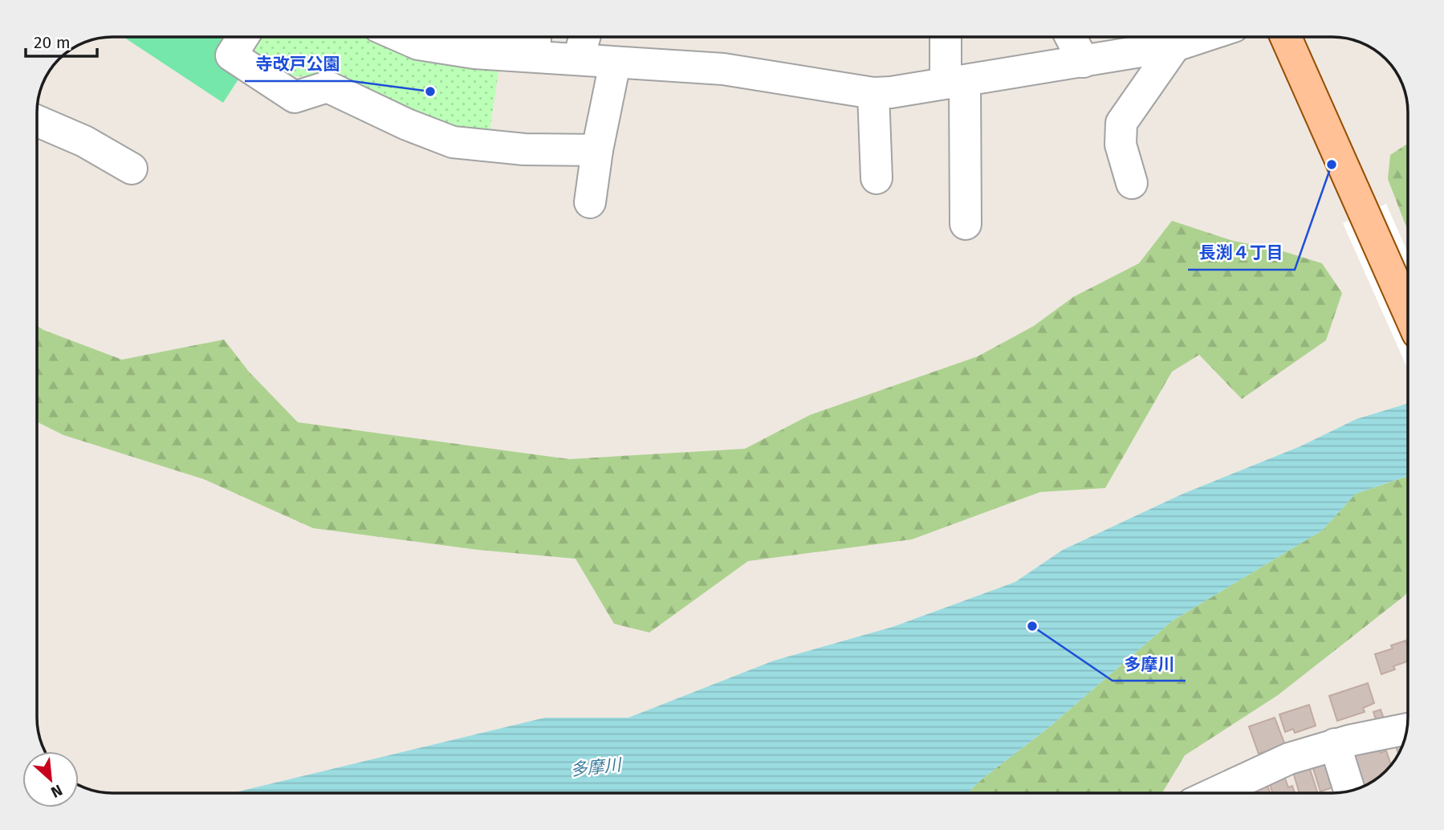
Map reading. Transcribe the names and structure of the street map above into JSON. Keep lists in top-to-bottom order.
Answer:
{
  "water": ["多摩川"],
  "places": ["寺改戸公園", "長渕４丁目", "多摩川"],
  "scale_bar": "20 m",
  "north": "bottom right"
}
